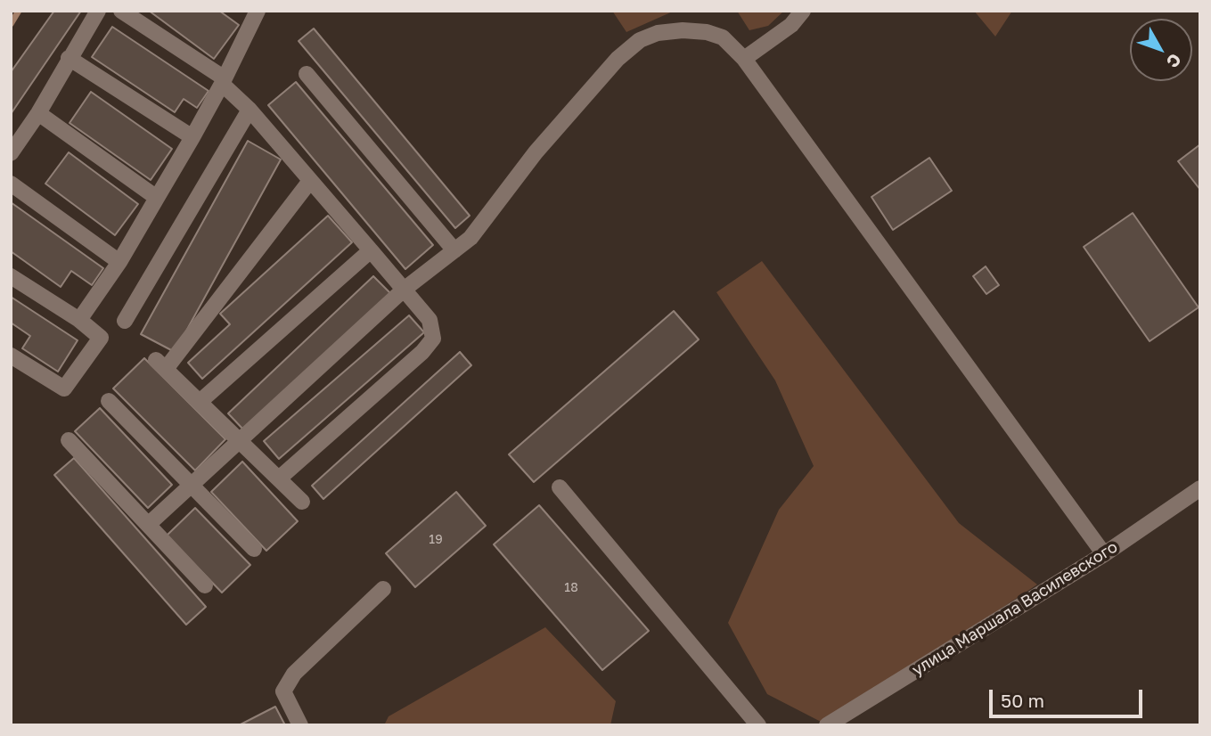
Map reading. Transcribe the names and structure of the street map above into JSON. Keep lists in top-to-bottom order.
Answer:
{
  "streets": {
    "street": ["улица Маршала Василевского"]
  },
  "house_numbers": ["19", "18"],
  "scale_bar": "50 m",
  "north": "bottom right"
}
